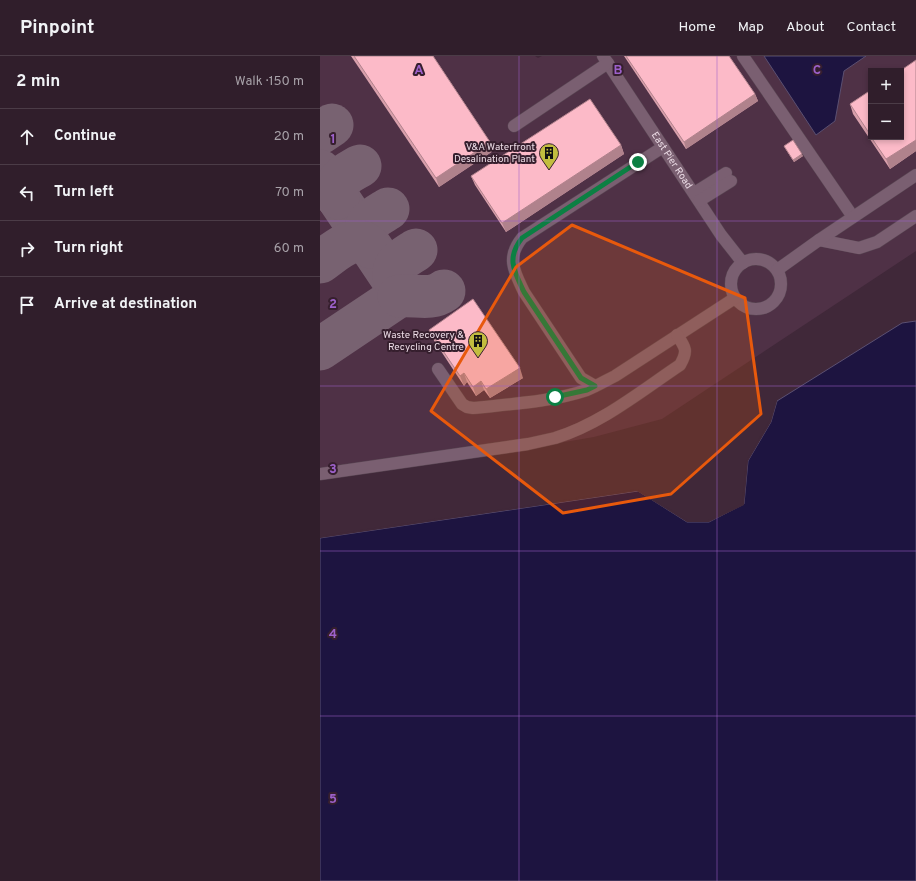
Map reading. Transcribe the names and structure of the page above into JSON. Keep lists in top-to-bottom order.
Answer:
{
  "streets": {
    "street": ["East Pier Road"]
  },
  "places": {
    "building": ["V&A Waterfront Desalination Plant", "Waste Recovery & Recycling Centre"]
  },
  "page": {
    "header": "Pinpoint",
    "nav": [
      "Home",
      "Map",
      "About",
      "Contact"
    ],
    "heading": ["2 min", "Walk · 150 m"],
    "map_buttons": ["+", "−"],
    "list": [
      ["Continue", "20 m"],
      ["Turn left", "70 m"],
      ["Turn right", "60 m"],
      "Arrive at destination"
    ]
  },
  "grid": {
    "columns": ["A", "B", "C"],
    "rows": [
      "1",
      "2",
      "3",
      "4",
      "5"
    ]
  }
}
